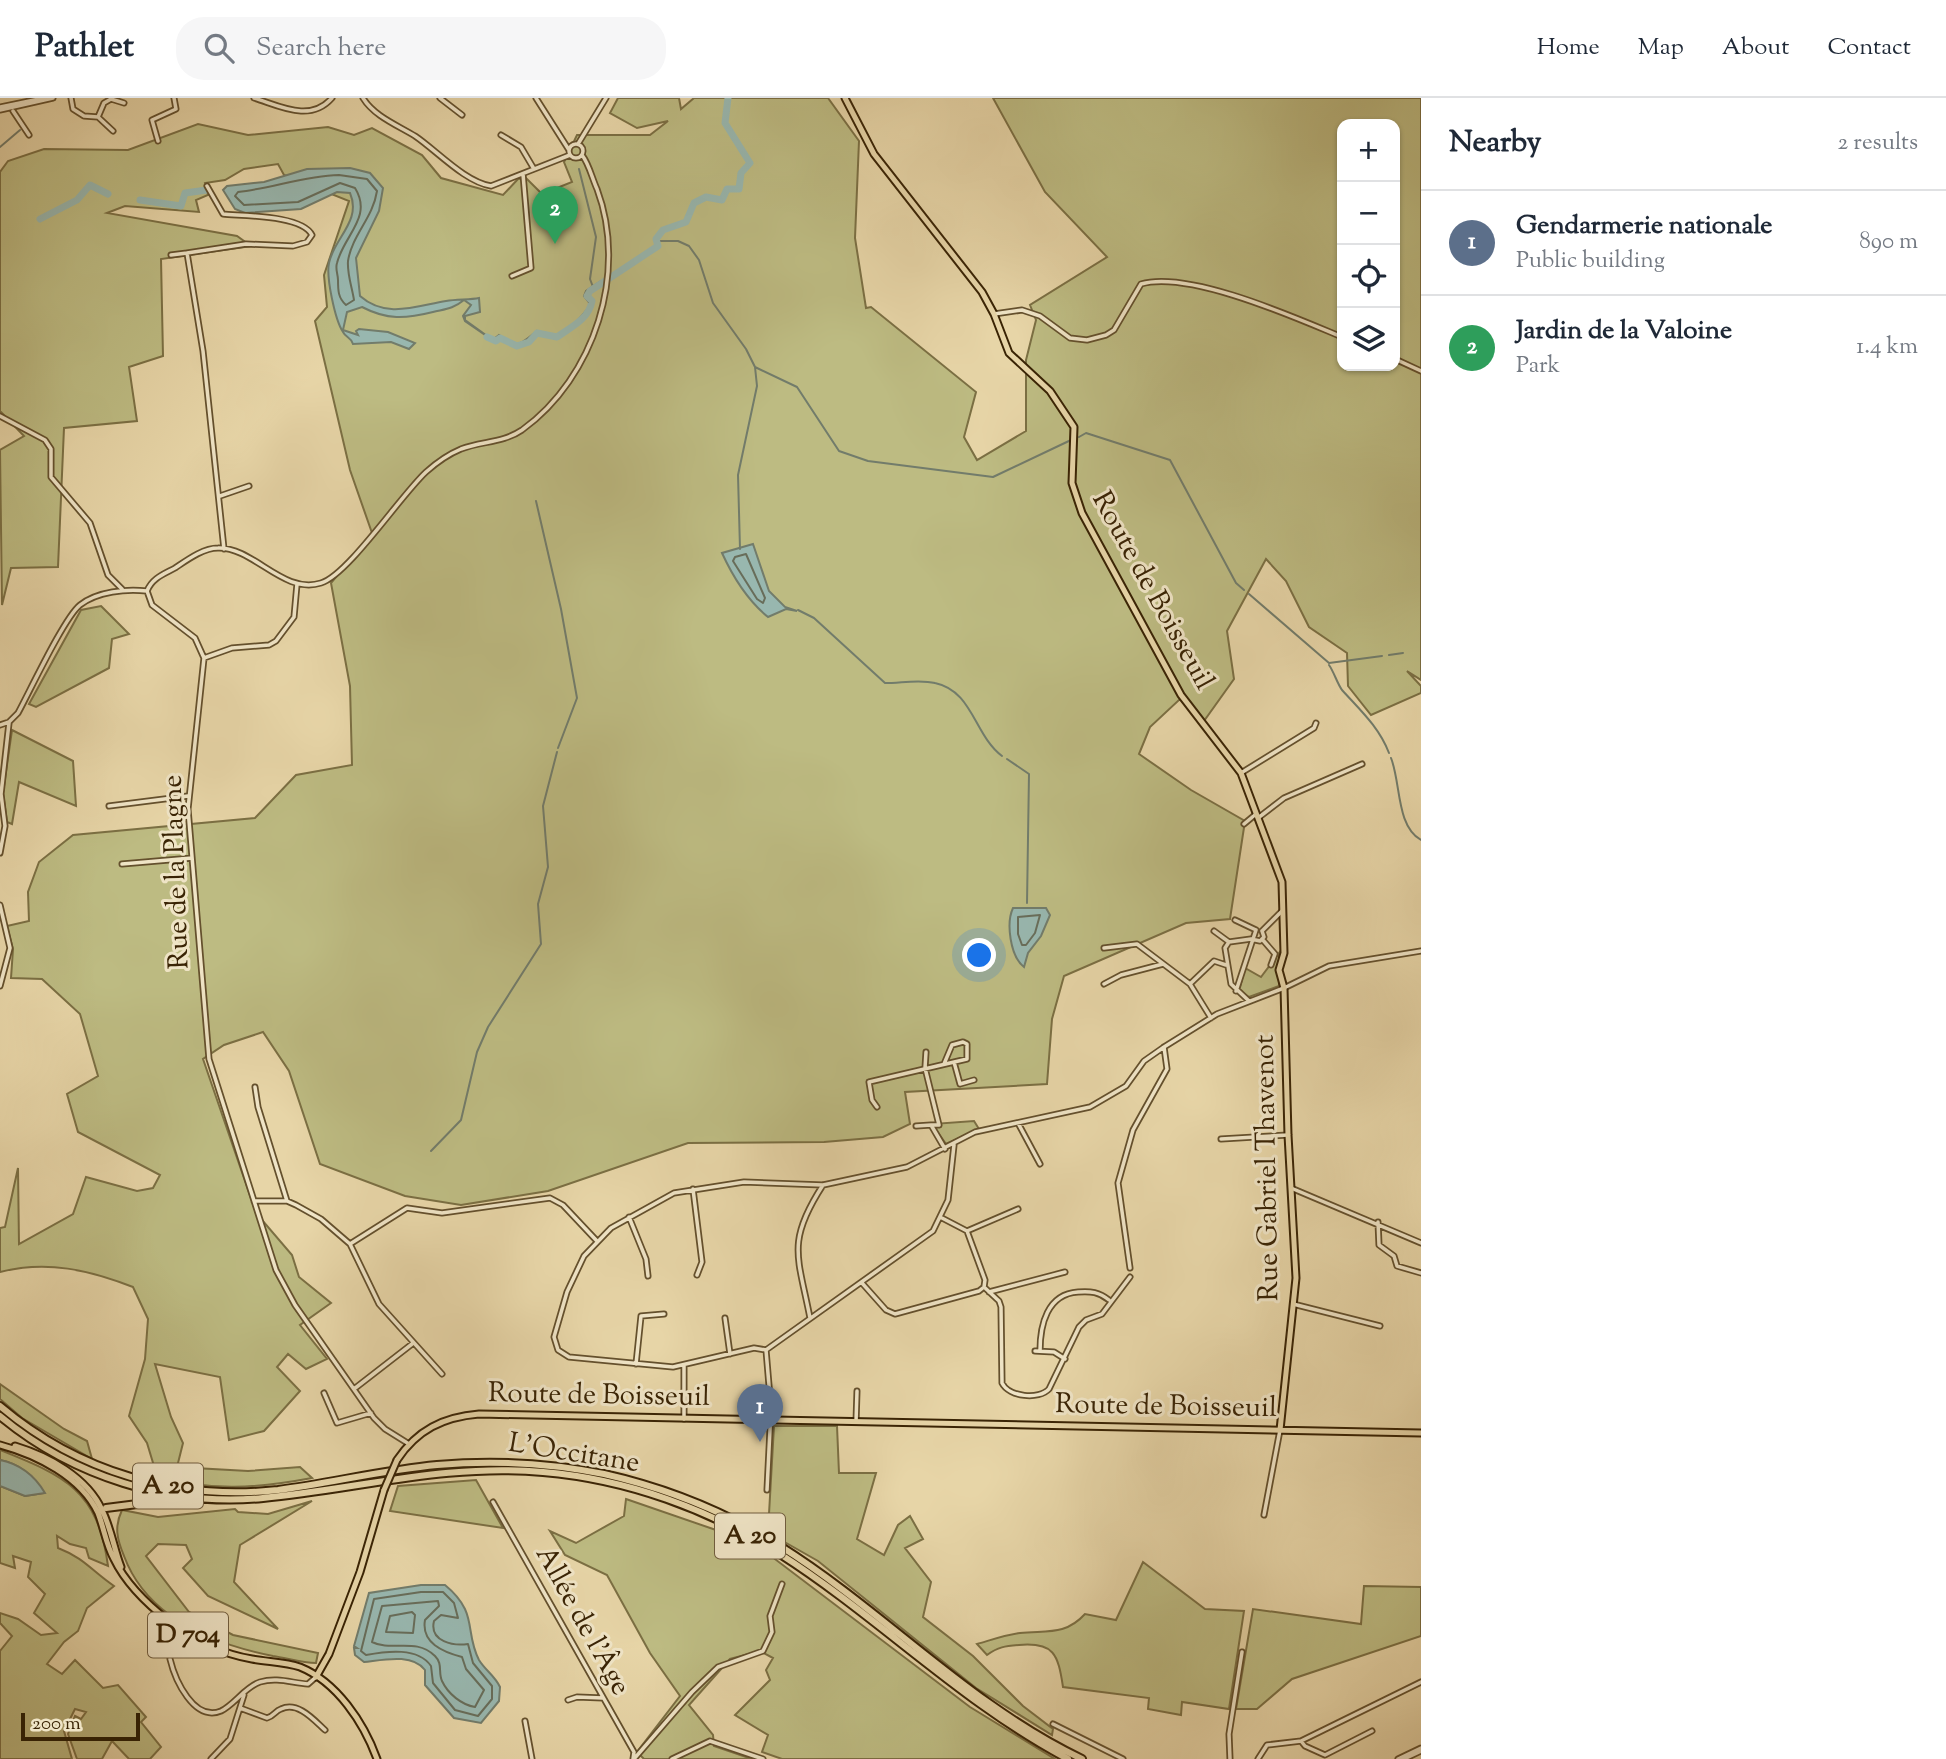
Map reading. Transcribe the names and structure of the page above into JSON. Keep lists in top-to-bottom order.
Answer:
{
  "streets": {
    "highway": ["L'Occitane", "A 20"],
    "main road": ["Route de Boisseuil", "Rue Gabriel Thavenot", "D 704"],
    "street": ["Rue de la Plagne", "Allée de l'Âge"]
  },
  "crossings": [
    ["Route de Boisseuil", "Rue de la Plagne"],
    ["Route de Boisseuil", "Rue Gabriel Thavenot"],
    ["Route de Boisseuil", "D 704"]
  ],
  "scale_bar": "200 m",
  "page": {
    "header": "Pathlet",
    "search": "Search here",
    "nav": [
      "Home",
      "Map",
      "About",
      "Contact"
    ],
    "heading": ["Nearby", "2 results"],
    "map_buttons": ["+", "−"],
    "pins": ["2", "1"],
    "list": [
      {
        "mark": "1",
        "name": "Gendarmerie nationale",
        "note": "Public building",
        "value": "890 m"
      },
      {
        "mark": "2",
        "name": "Jardin de la Valoine",
        "note": "Park",
        "value": "1.4 km"
      }
    ],
    "scale": "200 m"
  }
}
